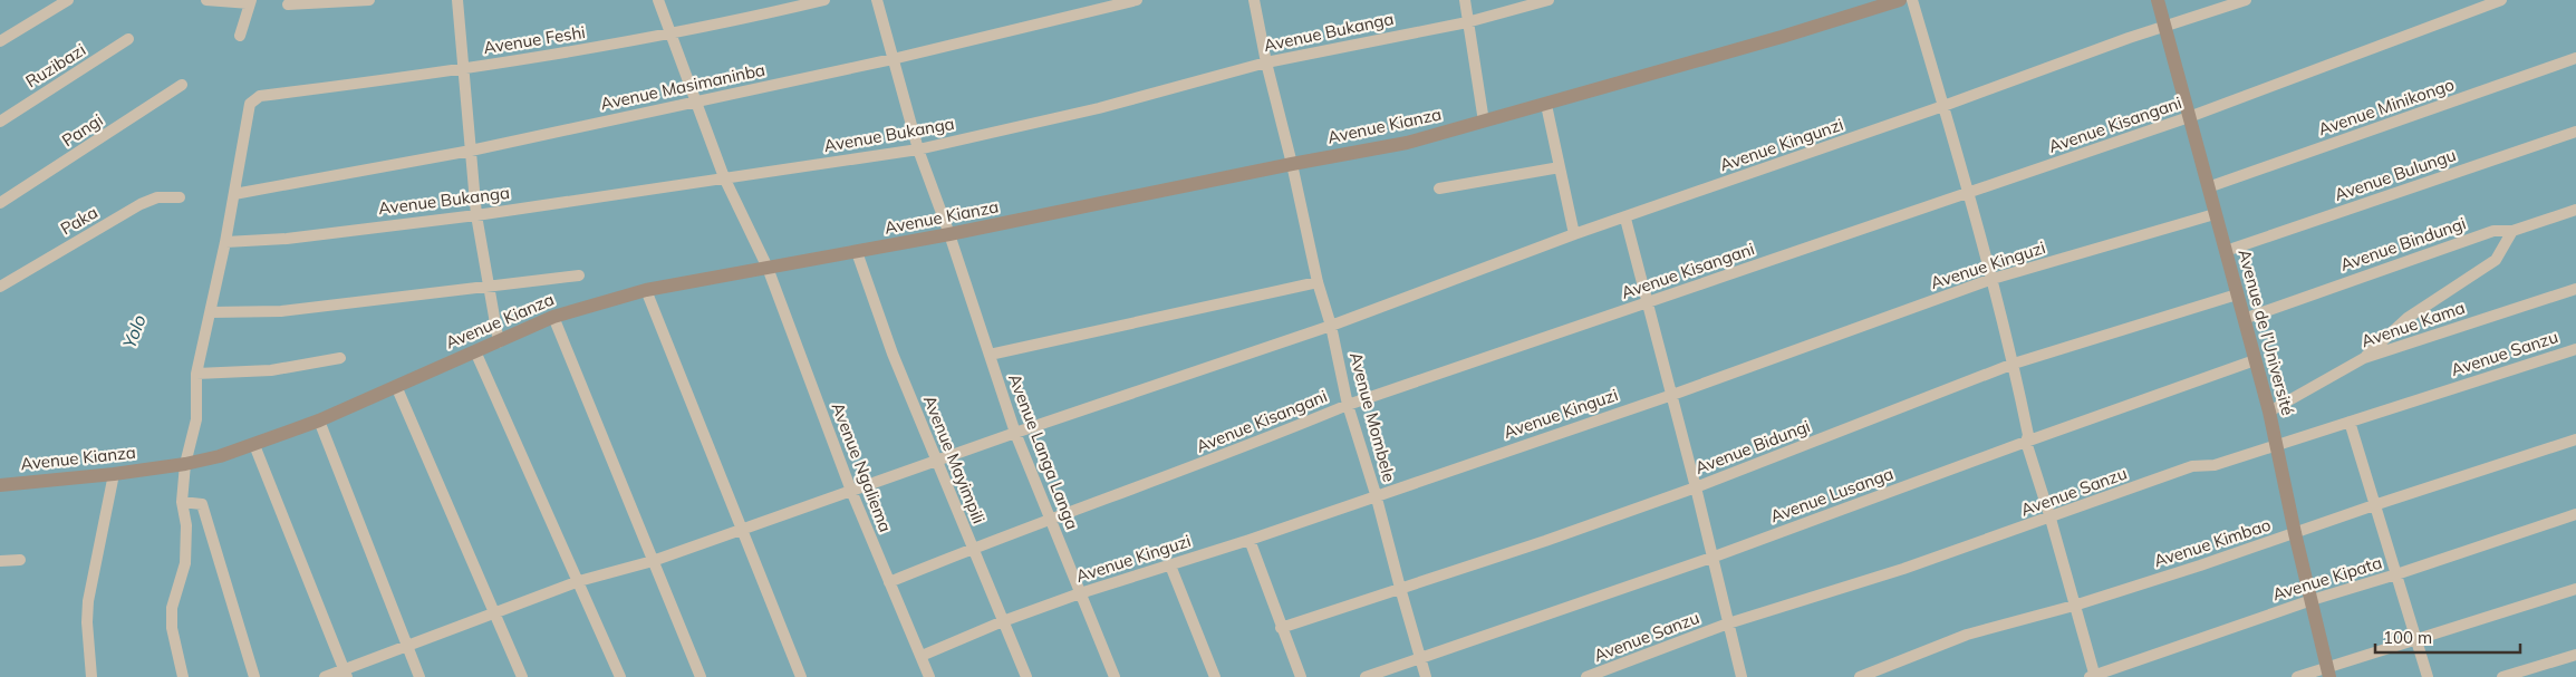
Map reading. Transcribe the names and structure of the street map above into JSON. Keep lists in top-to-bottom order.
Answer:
{
  "streets": {
    "street": [
      "Avenue Bukanga",
      "Avenue Feshi",
      "Ruzibazi",
      "Avenue Masimaninba",
      "Avenue Minikongo",
      "Avenue Kisangani",
      "Avenue Kianza",
      "Pangi",
      "Avenue Kingunzi",
      "Avenue Bulungu",
      "Paka",
      "Avenue Bindungi",
      "Avenue Kinguzi",
      "Avenue Kama",
      "Avenue de l’Université",
      "Avenue Sanzu",
      "Avenue Mombele",
      "Avenue Bidungi",
      "Avenue Langa Langa",
      "Avenue Mayimpili",
      "Avenue Ngaliema",
      "Avenue Lusanga",
      "Avenue Kimbao",
      "Avenue Kipata"
    ]
  },
  "crossings": [
    ["Avenue Bukanga", "Avenue Mombele"],
    ["Avenue Bukanga", "Avenue Langa Langa"],
    ["Avenue Bukanga", "Avenue Ngaliema"],
    ["Avenue Feshi", "Avenue Masimaninba"],
    ["Avenue Feshi", "Avenue Ngaliema"],
    ["Avenue Masimaninba", "Avenue Langa Langa"],
    ["Avenue Masimaninba", "Avenue Ngaliema"],
    ["Avenue Minikongo", "Avenue de l’Université"],
    ["Avenue Kisangani", "Avenue de l’Université"],
    ["Avenue Kisangani", "Avenue Mombele"],
    ["Avenue Kisangani", "Avenue Langa Langa"],
    ["Avenue Kisangani", "Avenue Mayimpili"],
    ["Avenue Kisangani", "Avenue Ngaliema"],
    ["Avenue Kianza", "Avenue Mombele"],
    ["Avenue Kianza", "Avenue Langa Langa"],
    ["Avenue Kianza", "Avenue Mayimpili"],
    ["Avenue Kianza", "Avenue Ngaliema"],
    ["Avenue Kingunzi", "Avenue de l’Université"],
    ["Avenue Kingunzi", "Avenue Mombele"],
    ["Avenue Kingunzi", "Avenue Langa Langa"],
    ["Avenue Kingunzi", "Avenue Mayimpili"],
    ["Avenue Kingunzi", "Avenue Ngaliema"],
    ["Avenue Bulungu", "Avenue de l’Université"],
    ["Avenue Bindungi", "Avenue de l’Université"],
    ["Avenue Kinguzi", "Avenue de l’Université"],
    ["Avenue Kinguzi", "Avenue Mombele"],
    ["Avenue Kinguzi", "Avenue Langa Langa"],
    ["Avenue Kinguzi", "Avenue Mayimpili"],
    ["Avenue Kinguzi", "Avenue Ngaliema"],
    ["Avenue Kama", "Avenue de l’Université"],
    ["Avenue de l’Université", "Avenue Sanzu"],
    ["Avenue de l’Université", "Avenue Bidungi"],
    ["Avenue de l’Université", "Avenue Lusanga"],
    ["Avenue de l’Université", "Avenue Kimbao"],
    ["Avenue de l’Université", "Avenue Kipata"],
    ["Avenue Mombele", "Avenue Bidungi"],
    ["Avenue Mombele", "Avenue Lusanga"]
  ],
  "water": ["Yolo"],
  "scale_bar": "100 m"
}
